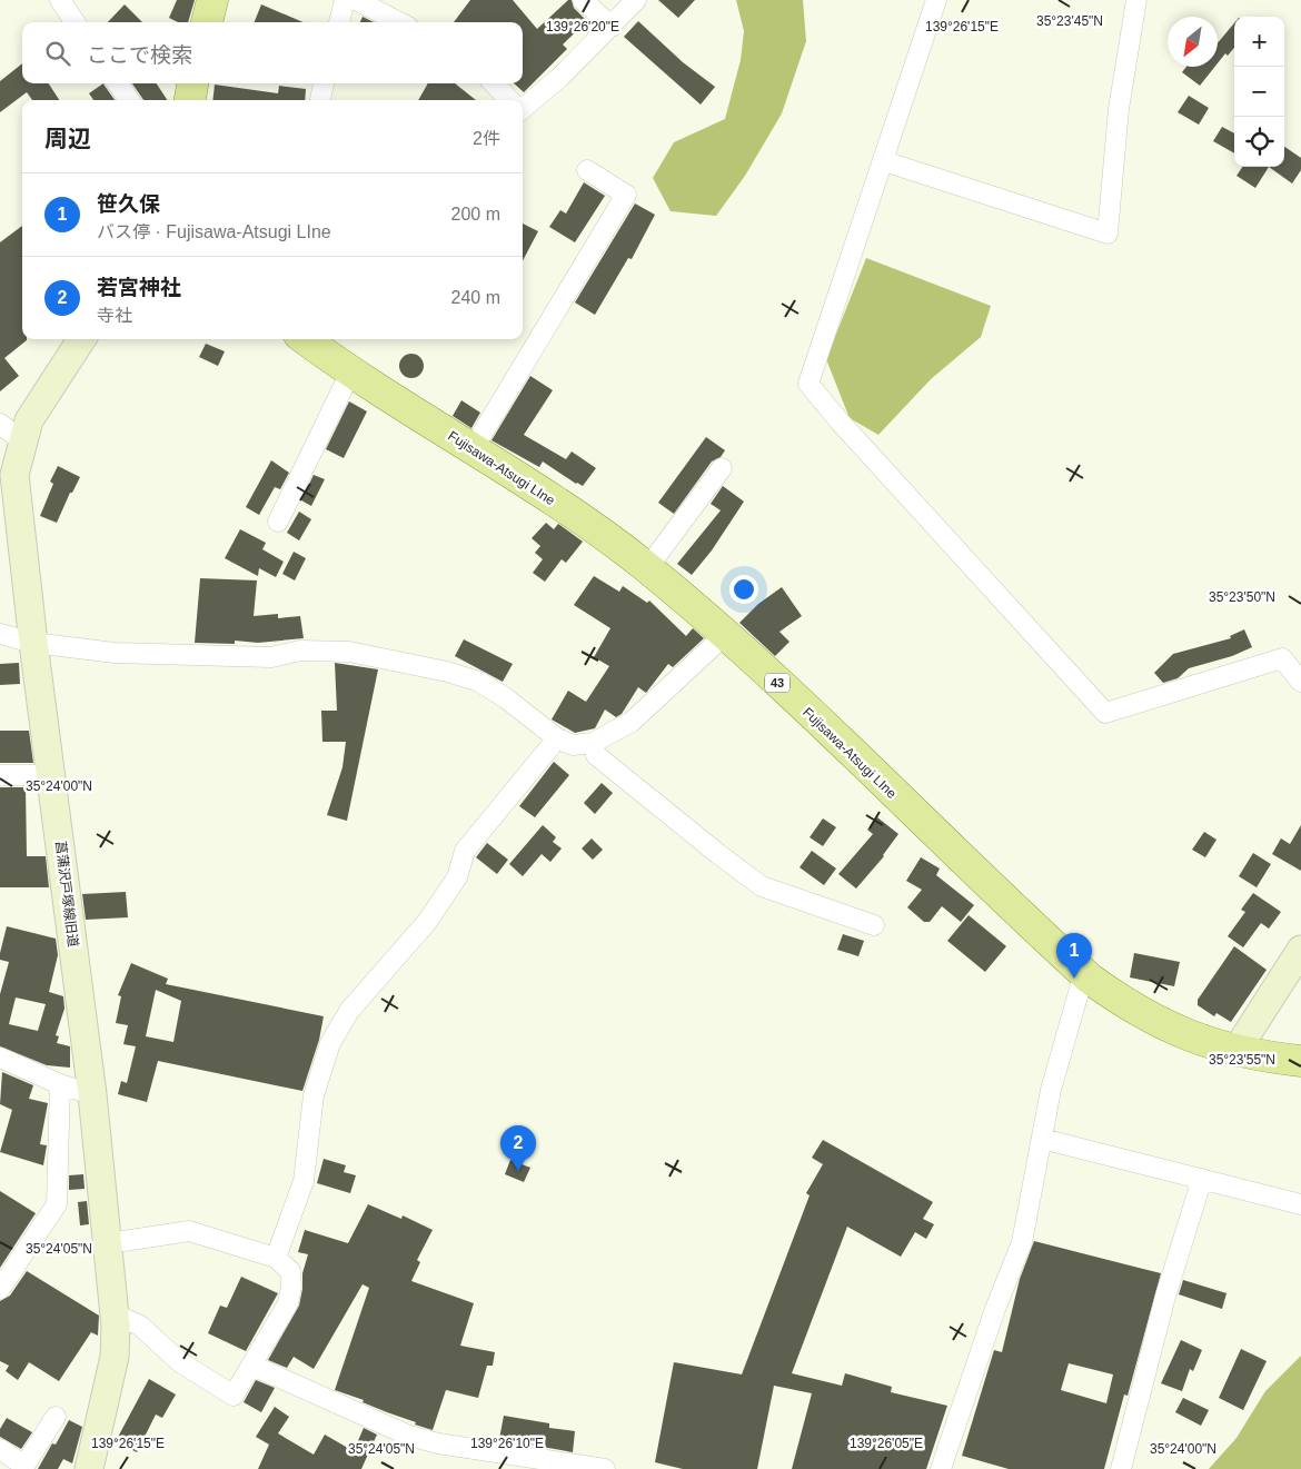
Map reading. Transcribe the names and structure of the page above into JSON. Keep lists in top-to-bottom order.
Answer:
{
  "streets": {
    "main road": ["Fujisawa-Atsugi LIne", "43"],
    "street": ["菖蒲沢戸塚線旧道"]
  },
  "north": "bottom left",
  "page": {
    "map_buttons": ["+", "−"],
    "search": "ここで検索",
    "heading": ["周辺", "2件"],
    "list": [
      {
        "mark": "1",
        "name": "笹久保",
        "note": "バス停 · Fujisawa-Atsugi LIne",
        "value": "200 m"
      },
      {
        "mark": "2",
        "name": "若宮神社",
        "note": "寺社",
        "value": "240 m"
      }
    ],
    "pins": ["1", "2"]
  },
  "coordinates": [
    "35°23'45\"N",
    "139°26'20\"E",
    "139°26'15\"E",
    "35°23'50\"N",
    "35°24'00\"N",
    "35°23'55\"N",
    "35°24'05\"N",
    "139°26'10\"E",
    "139°26'05\"E"
  ]
}
